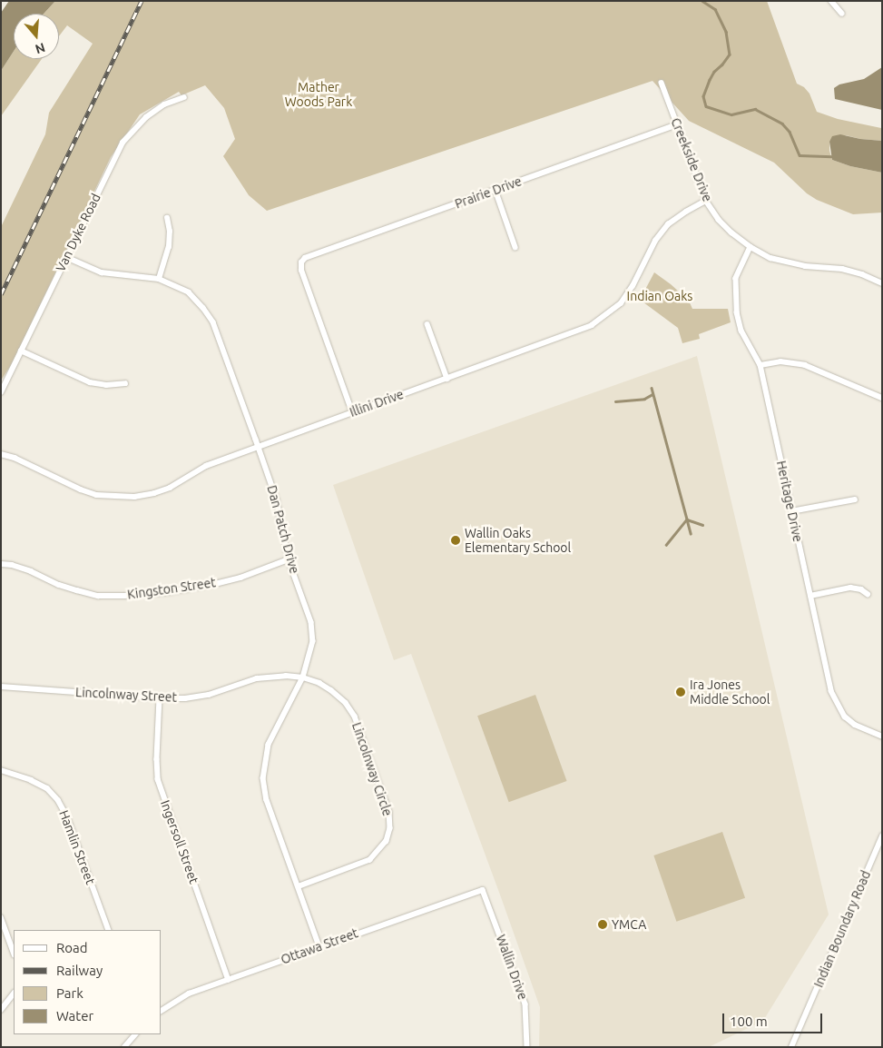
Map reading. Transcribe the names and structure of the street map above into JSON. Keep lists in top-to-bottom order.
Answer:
{
  "streets": {
    "street": [
      "Creekside Drive",
      "Prairie Drive",
      "Van Dyke Road",
      "Illini Drive",
      "Heritage Drive",
      "Dan Patch Drive",
      "Kingston Street",
      "Lincolnway Street",
      "Lincolnway Circle",
      "Ingersoll Street",
      "Hamlin Street",
      "Indian Boundary Road",
      "Ottawa Street",
      "Wallin Drive"
    ]
  },
  "crossings": [
    ["Creekside Drive", "Prairie Drive"],
    ["Creekside Drive", "Illini Drive"],
    ["Creekside Drive", "Heritage Drive"],
    ["Prairie Drive", "Illini Drive"],
    ["Van Dyke Road", "Dan Patch Drive"],
    ["Illini Drive", "Dan Patch Drive"],
    ["Dan Patch Drive", "Kingston Street"],
    ["Dan Patch Drive", "Lincolnway Street"],
    ["Dan Patch Drive", "Lincolnway Circle"],
    ["Dan Patch Drive", "Ottawa Street"],
    ["Lincolnway Street", "Lincolnway Circle"],
    ["Lincolnway Street", "Ingersoll Street"],
    ["Ingersoll Street", "Ottawa Street"],
    ["Ottawa Street", "Wallin Drive"]
  ],
  "parks": ["Mather Woods Park", "Indian Oaks"],
  "places": ["Wallin Oaks Elementary School", "Ira Jones Middle School", "YMCA"],
  "legend": [
    "Road",
    "Railway",
    "Park",
    "Water"
  ],
  "scale_bar": "100 m",
  "north": "bottom"
}
